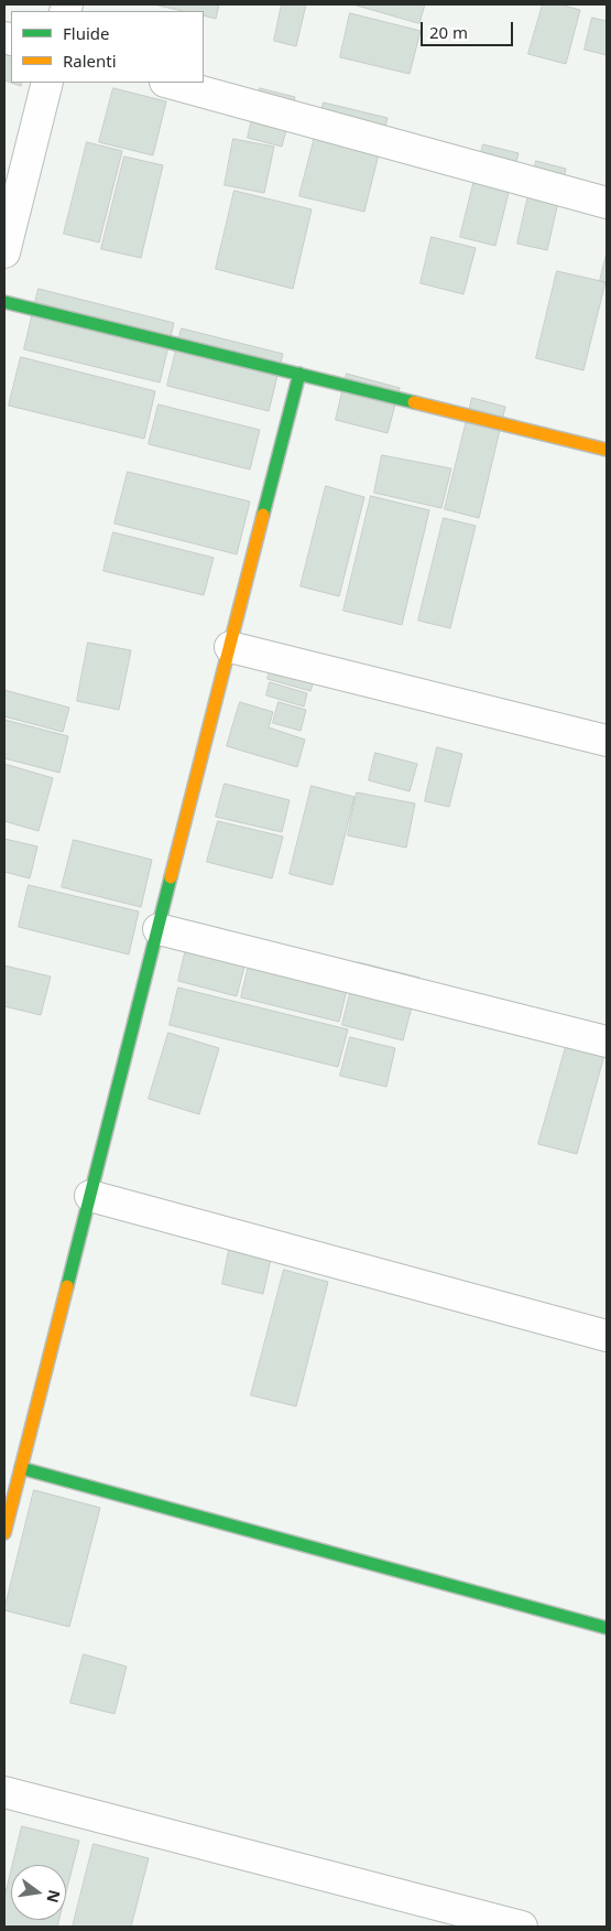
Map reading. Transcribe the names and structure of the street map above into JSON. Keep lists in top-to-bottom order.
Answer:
{
  "legend": ["Fluide", "Ralenti"],
  "scale_bar": "20 m",
  "north": "right"
}
